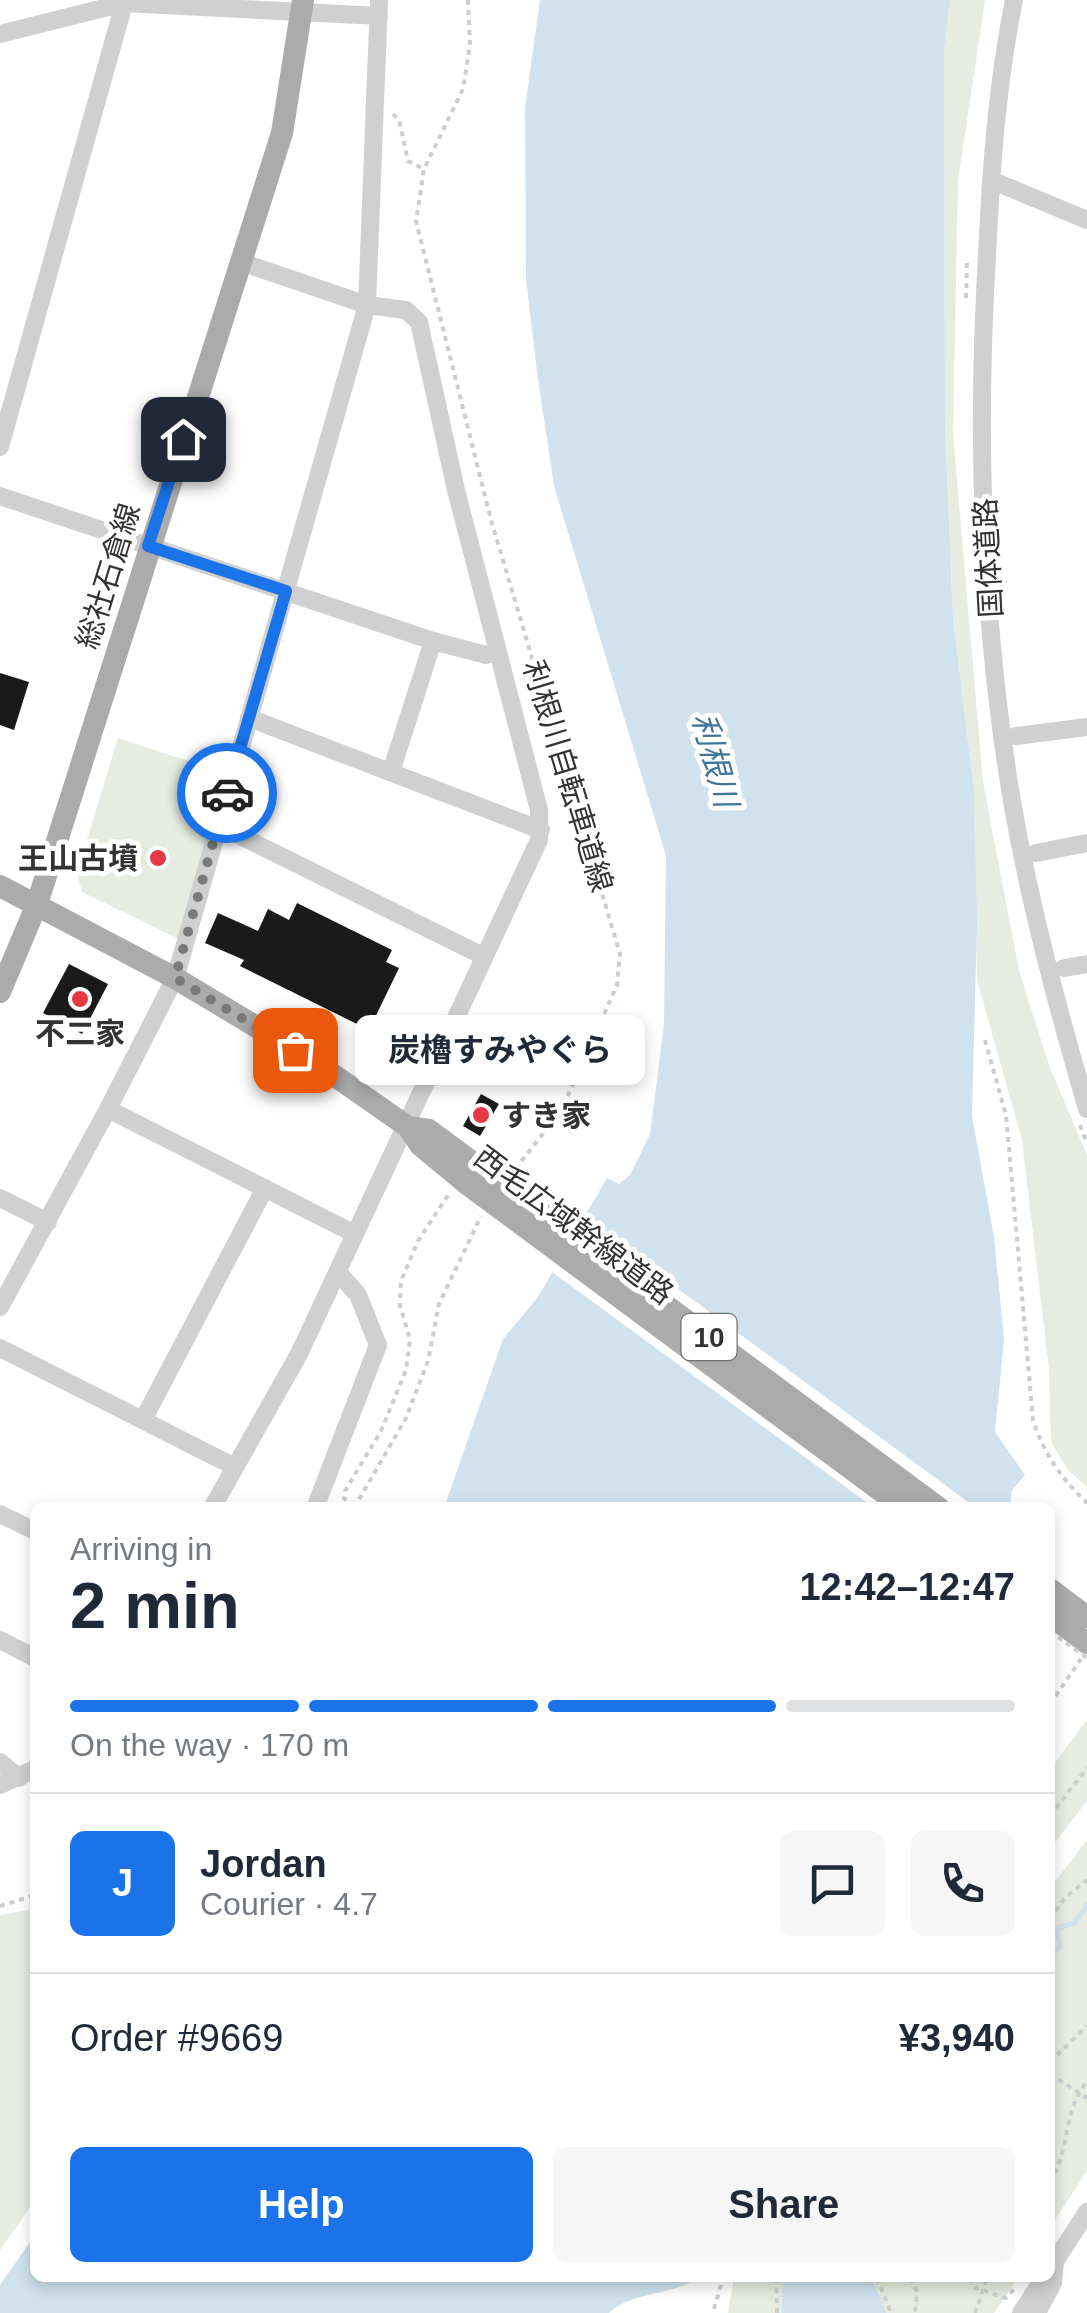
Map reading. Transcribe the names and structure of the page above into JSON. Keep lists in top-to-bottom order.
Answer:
{
  "streets": {
    "main road": ["総社石倉線", "西毛広域幹線道路", "10"],
    "street": ["国体道路"],
    "path": ["利根川自転車道線"]
  },
  "crossings": [
    ["総社石倉線", "西毛広域幹線道路"]
  ],
  "water": ["利根川"],
  "places": [
    "王山古墳",
    "不二家",
    "炭櫓すみやぐら",
    "すき家"
  ],
  "page": {
    "bubble": "炭櫓すみやぐら",
    "heading": ["2 min", "Arriving in", "12:42–12:47"],
    "panel": [
      "Jordan",
      "Courier · 4.7",
      "Order #9669",
      "¥3,940"
    ],
    "bar": "On the way · 170 m",
    "round": "J",
    "buttons": ["Help", "Share"]
  }
}
